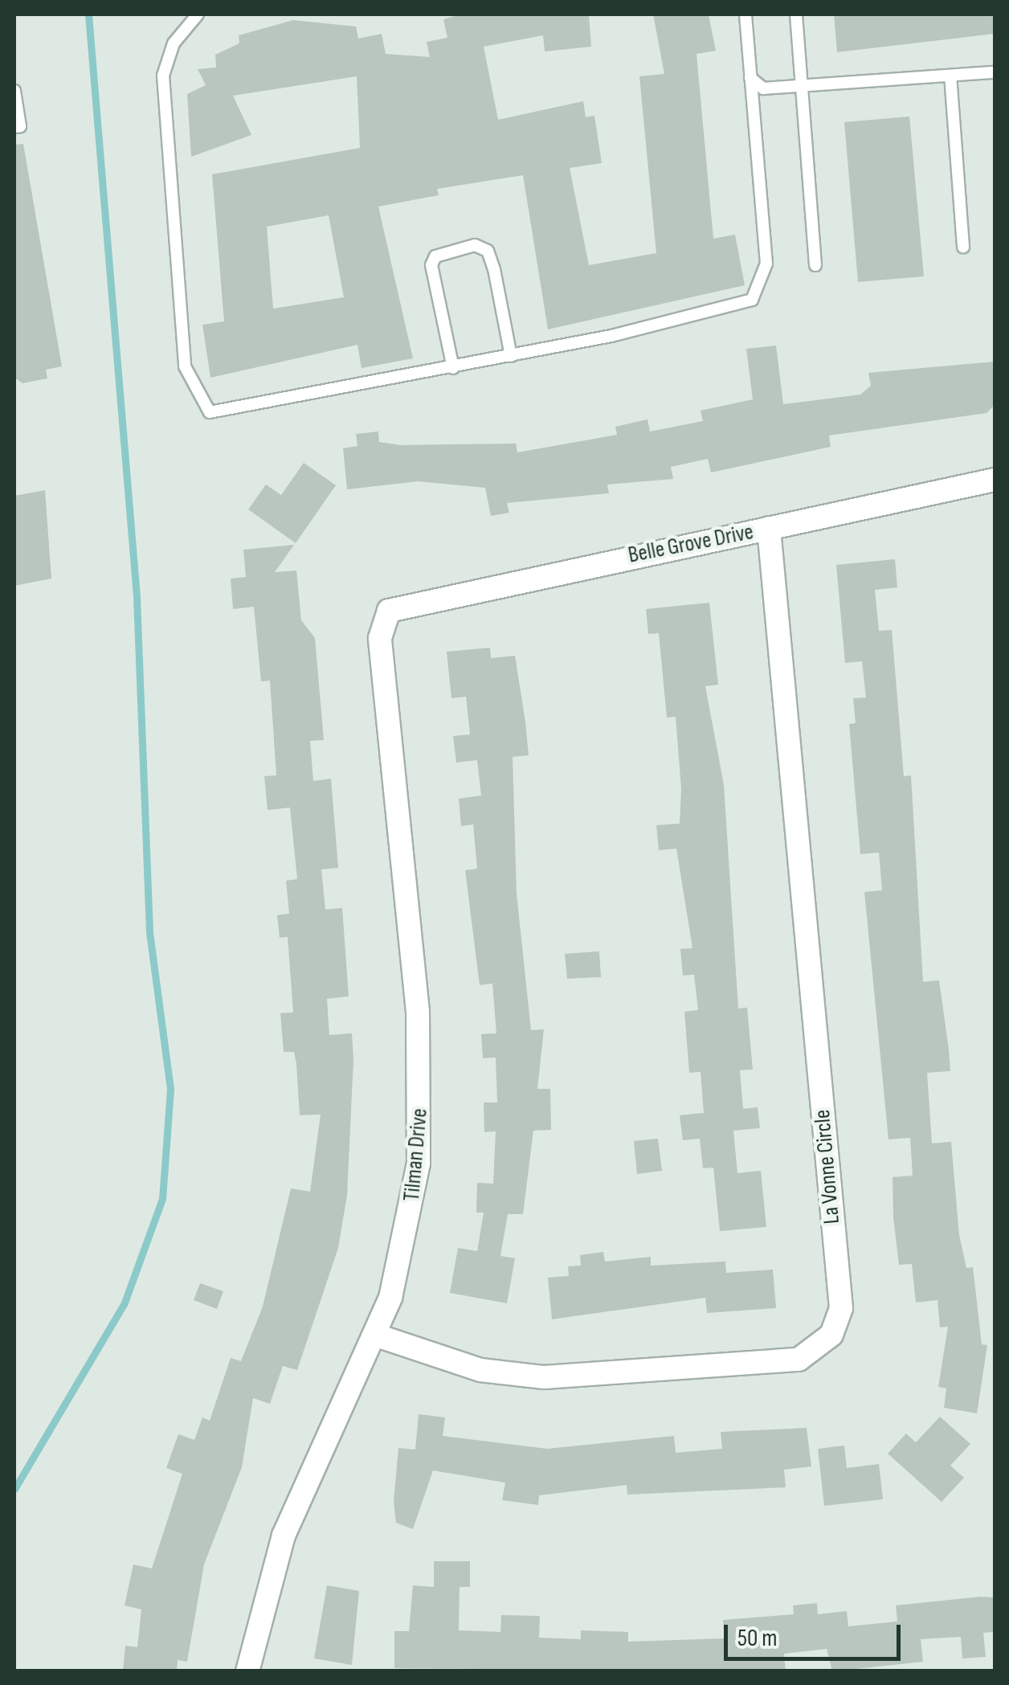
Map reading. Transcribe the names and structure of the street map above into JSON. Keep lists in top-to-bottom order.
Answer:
{
  "streets": {
    "street": ["Belle Grove Drive", "Tilman Drive", "La Vonne Circle"]
  },
  "crossings": [
    ["Belle Grove Drive", "Tilman Drive"],
    ["Belle Grove Drive", "La Vonne Circle"],
    ["Tilman Drive", "La Vonne Circle"]
  ],
  "scale_bar": "50 m"
}
